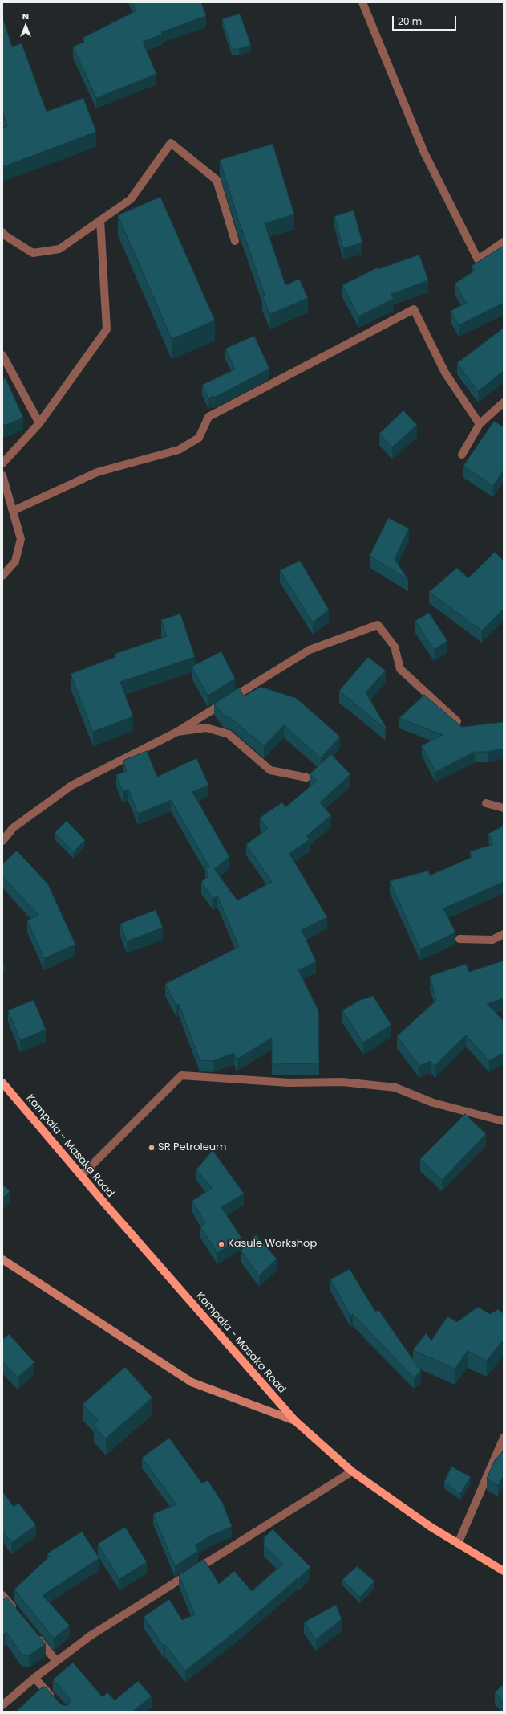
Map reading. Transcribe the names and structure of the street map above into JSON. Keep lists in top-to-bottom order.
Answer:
{
  "streets": {
    "main road": ["Kampala - Masaka Road"]
  },
  "places": ["SR Petroleum", "Kasule Workshop"],
  "scale_bar": "20 m",
  "north": "top"
}
